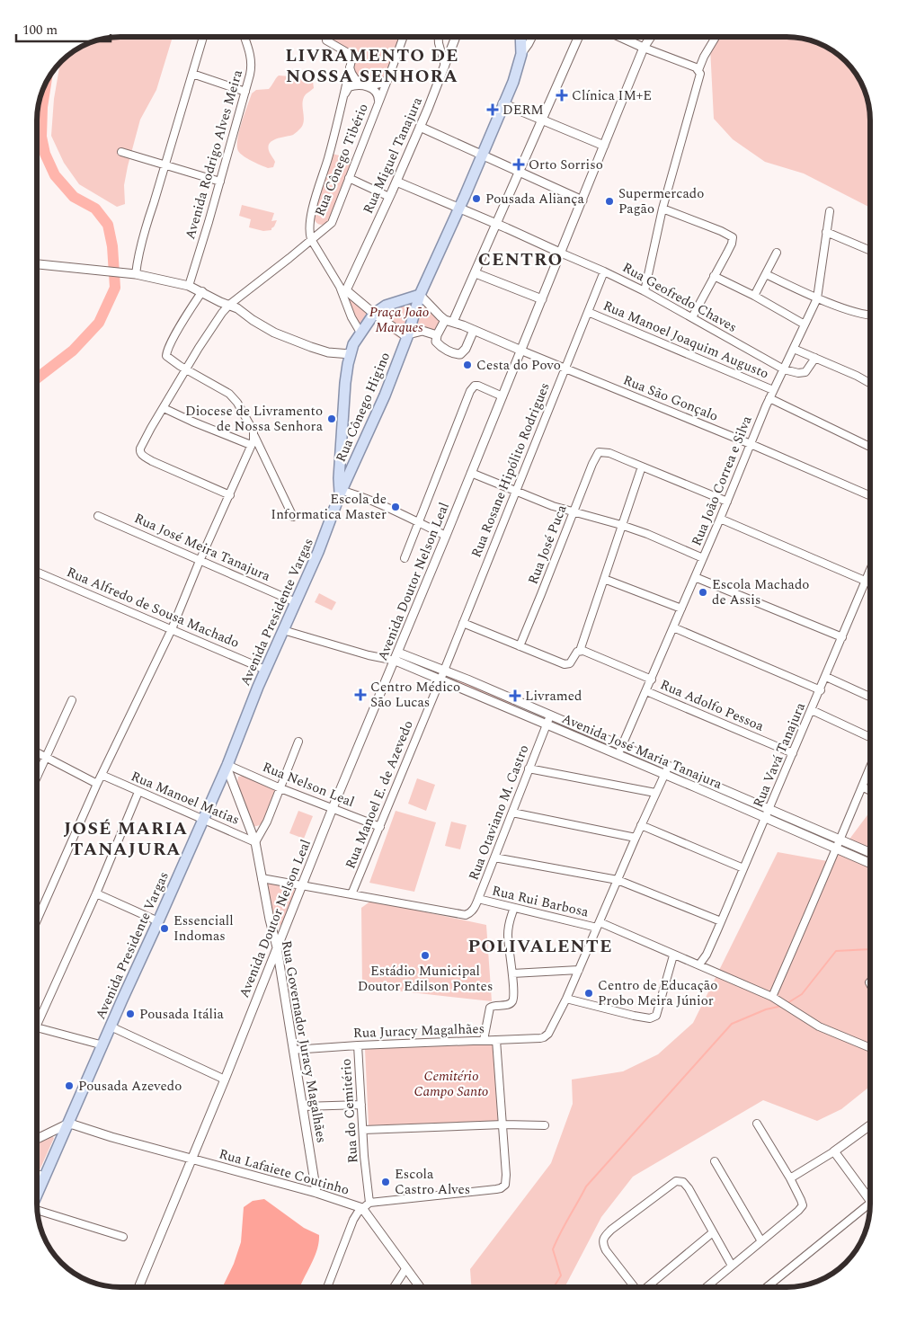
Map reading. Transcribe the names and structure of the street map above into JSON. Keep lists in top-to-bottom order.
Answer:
{
  "streets": {
    "main road": ["Rua Cônego Higino", "Avenida Presidente Vargas"],
    "street": [
      "Avenida Rodrigo Alves Meira",
      "Rua Miguel Tanajura",
      "Rua Cônego Tibério",
      "Rua Geofredo Chaves",
      "Rua Manoel Joaquim Augusto",
      "Rua São Gonçalo",
      "Rua Rosane Hipólito Rodrigues",
      "Rua João Correa e Silva",
      "Rua José Puca",
      "Rua José Meira Tanajura",
      "Avenida Doutor Nelson Leal",
      "Rua Alfredo de Sousa Machado",
      "Rua Adolfo Pessoa",
      "Avenida José Maria Tanajura",
      "Rua Vavá Tanajura",
      "Rua Nelson Leal",
      "Rua Manoel E. de Azevedo",
      "Rua Manoel Matias",
      "Rua Otaviano M. Castro",
      "Rua Rui Barbosa",
      "Rua Juracy Magalhães",
      "Rua Governador Juracy Magalhães",
      "Rua do Cemitério",
      "Rua Lafaiete Coutinho"
    ]
  },
  "crossings": [
    ["Rua Geofredo Chaves", "Rua Rosane Hipólito Rodrigues"],
    ["Rua Geofredo Chaves", "Rua João Correa e Silva"],
    ["Rua Geofredo Chaves", "Avenida Doutor Nelson Leal"],
    ["Rua Manoel Joaquim Augusto", "Rua Rosane Hipólito Rodrigues"],
    ["Rua Manoel Joaquim Augusto", "Rua João Correa e Silva"],
    ["Rua São Gonçalo", "Rua Rosane Hipólito Rodrigues"],
    ["Rua São Gonçalo", "Rua João Correa e Silva"],
    ["Rua São Gonçalo", "Avenida Doutor Nelson Leal"],
    ["Rua Cônego Higino", "Avenida Presidente Vargas"],
    ["Rua Rosane Hipólito Rodrigues", "Avenida José Maria Tanajura"],
    ["Rua Rosane Hipólito Rodrigues", "Rua Manoel E. de Azevedo"],
    ["Rua João Correa e Silva", "Rua Adolfo Pessoa"],
    ["Rua João Correa e Silva", "Avenida José Maria Tanajura"],
    ["Rua José Meira Tanajura", "Avenida Presidente Vargas"],
    ["Avenida Doutor Nelson Leal", "Avenida José Maria Tanajura"],
    ["Avenida Doutor Nelson Leal", "Rua Nelson Leal"],
    ["Avenida Doutor Nelson Leal", "Rua Governador Juracy Magalhães"],
    ["Avenida Doutor Nelson Leal", "Rua Lafaiete Coutinho"],
    ["Rua Alfredo de Sousa Machado", "Avenida Presidente Vargas"],
    ["Avenida Presidente Vargas", "Rua Nelson Leal"],
    ["Avenida Presidente Vargas", "Rua Manoel Matias"],
    ["Avenida Presidente Vargas", "Rua Governador Juracy Magalhães"],
    ["Avenida Presidente Vargas", "Rua Lafaiete Coutinho"],
    ["Rua Adolfo Pessoa", "Rua Vavá Tanajura"],
    ["Avenida José Maria Tanajura", "Rua Vavá Tanajura"],
    ["Avenida José Maria Tanajura", "Rua Manoel E. de Azevedo"],
    ["Avenida José Maria Tanajura", "Rua Otaviano M. Castro"],
    ["Rua Vavá Tanajura", "Rua Rui Barbosa"],
    ["Rua Nelson Leal", "Rua Manoel E. de Azevedo"],
    ["Rua Nelson Leal", "Rua Governador Juracy Magalhães"],
    ["Rua Manoel E. de Azevedo", "Rua Otaviano M. Castro"],
    ["Rua Manoel Matias", "Rua Governador Juracy Magalhães"],
    ["Rua Otaviano M. Castro", "Rua Rui Barbosa"],
    ["Rua Juracy Magalhães", "Rua Governador Juracy Magalhães"],
    ["Rua Juracy Magalhães", "Rua do Cemitério"],
    ["Rua Governador Juracy Magalhães", "Rua Lafaiete Coutinho"],
    ["Rua do Cemitério", "Rua Lafaiete Coutinho"]
  ],
  "districts": [
    "LIVRAMENTO DE NOSSA SENHORA",
    "CENTRO",
    "JOSÉ MARIA TANAJURA",
    "POLIVALENTE"
  ],
  "parks": ["Praça João Marques", "Cemitério Campo Santo"],
  "places": {
    "health": [
      "Clínica IM+E",
      "DERM",
      "Orto Sorriso",
      "Centro Médico São Lucas",
      "Livramed"
    ],
    "other": [
      "Pousada Aliança",
      "Supermercado Pagão",
      "Cesta do Povo",
      "Diocese de Livramento de Nossa Senhora",
      "Escola de Informatica Master",
      "Escola Machado de Assis",
      "Essenciall Indomas",
      "Estádio Municipal Doutor Edilson Pontes",
      "Centro de Educação Probo Meira Júnior",
      "Pousada Itália",
      "Pousada Azevedo",
      "Escola Castro Alves"
    ]
  },
  "scale_bar": "100 m"
}
